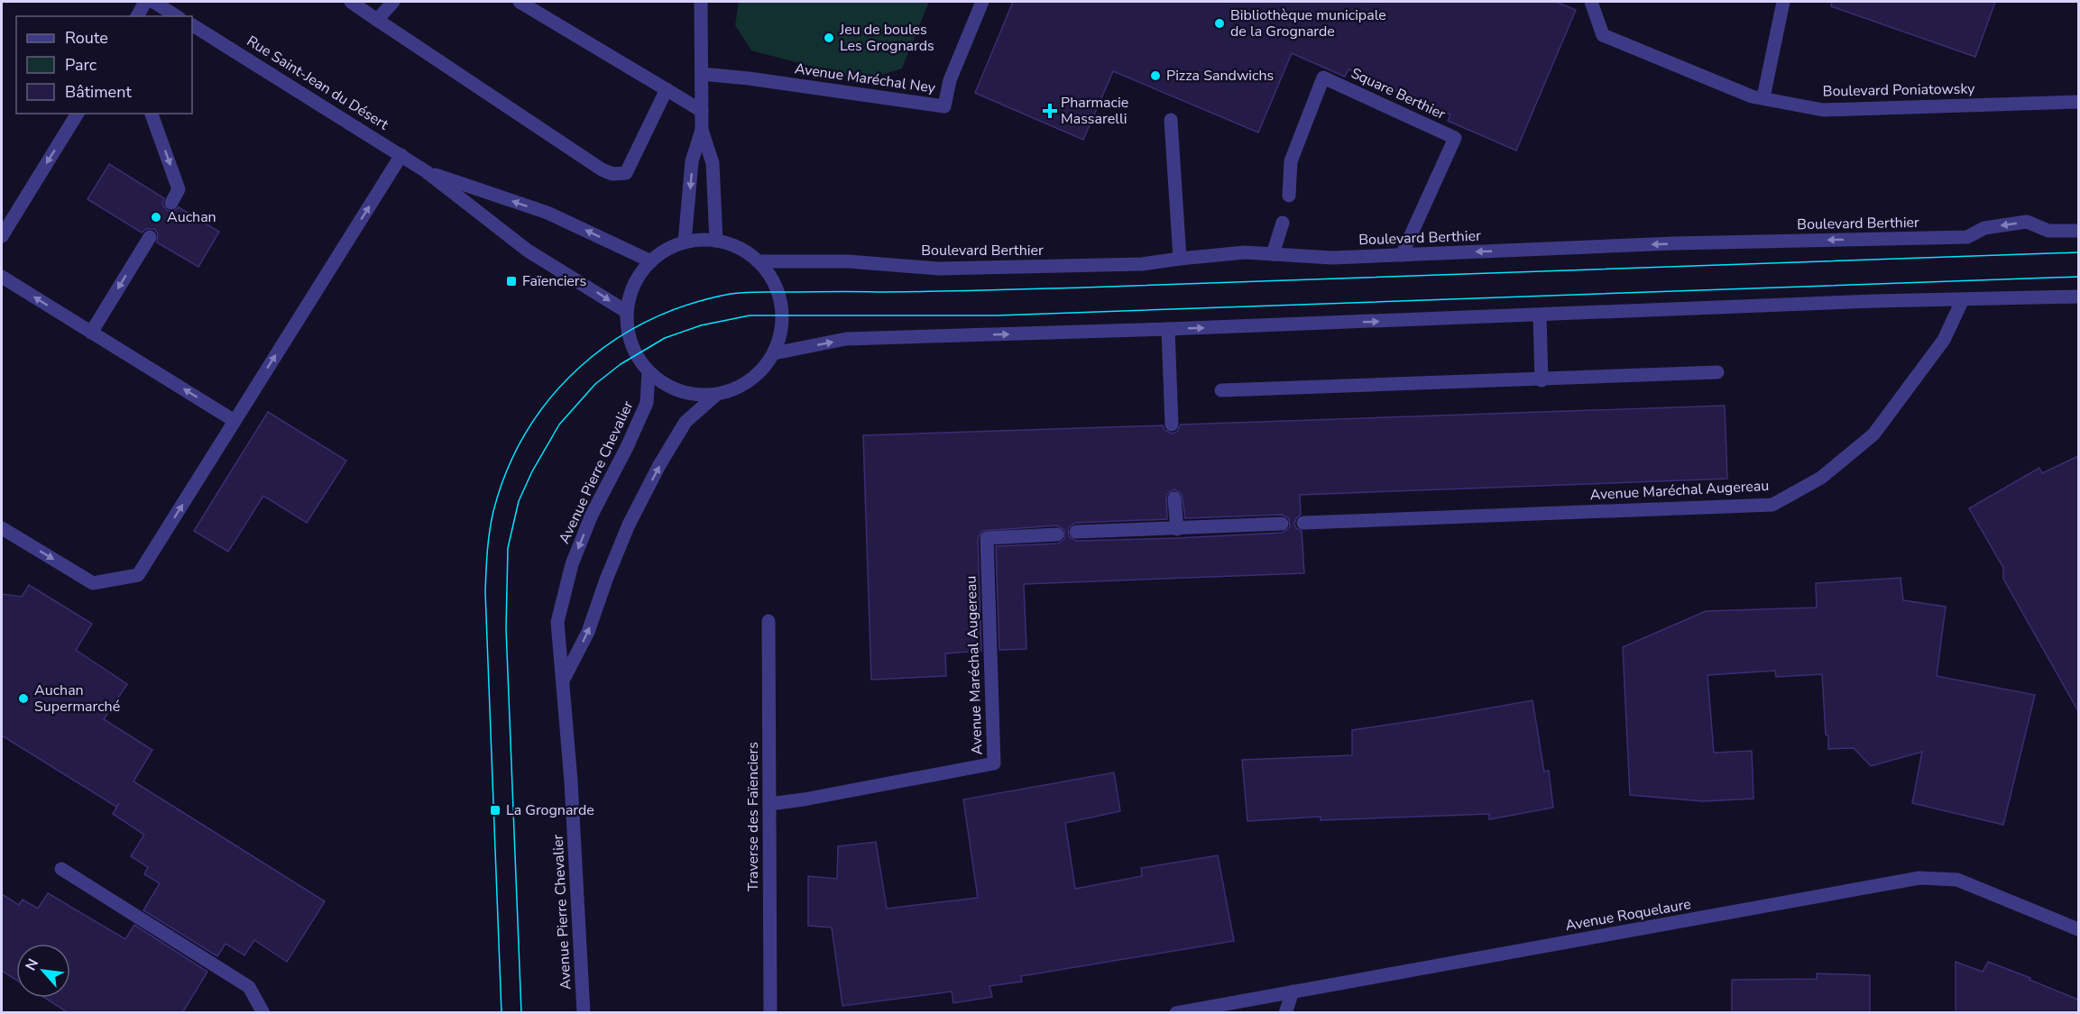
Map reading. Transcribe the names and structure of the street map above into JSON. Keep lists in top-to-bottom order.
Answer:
{
  "streets": {
    "street": [
      "Avenue Maréchal Ney",
      "Rue Saint-Jean du Désert",
      "Boulevard Poniatowsky",
      "Square Berthier",
      "Boulevard Berthier",
      "Avenue Pierre Chevalier",
      "Avenue Maréchal Augereau",
      "Traverse des Faïenciers",
      "Avenue Roquelaure"
    ]
  },
  "crossings": [
    ["Rue Saint-Jean du Désert", "Boulevard Berthier"],
    ["Rue Saint-Jean du Désert", "Avenue Pierre Chevalier"],
    ["Square Berthier", "Boulevard Berthier"],
    ["Boulevard Berthier", "Avenue Pierre Chevalier"],
    ["Avenue Maréchal Augereau", "Traverse des Faïenciers"]
  ],
  "places": {
    "other": [
      "Bibliothèque municipale de la Grognarde",
      "Jeu de boules Les Grognards",
      "Pizza Sandwichs",
      "Auchan",
      "Auchan Supermarché"
    ],
    "health": ["Pharmacie Massarelli"],
    "transit": ["Faïenciers", "La Grognarde"]
  },
  "legend": ["Route", "Parc", "Bâtiment"],
  "north": "top left"
}
